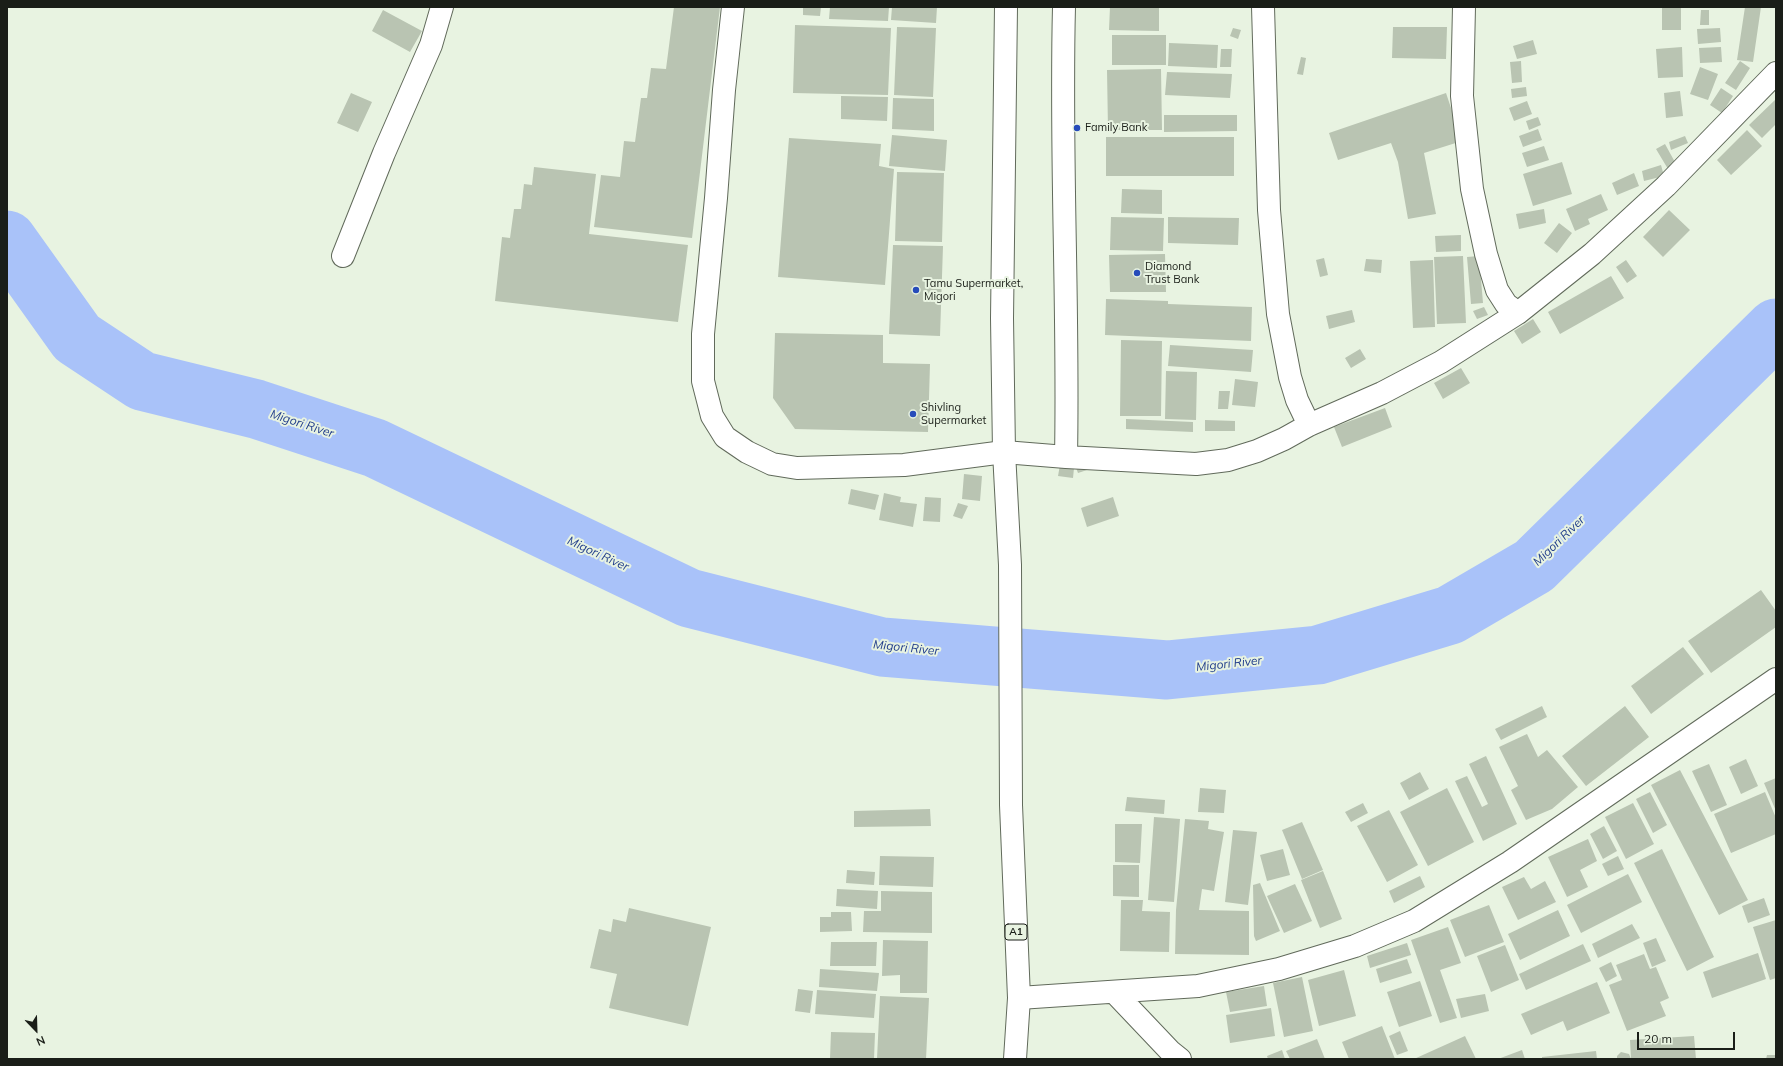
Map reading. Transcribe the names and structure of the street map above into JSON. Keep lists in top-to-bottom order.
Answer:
{
  "streets": {
    "main road": ["A1"]
  },
  "water": ["Migori River"],
  "places": [
    "Family Bank",
    "Diamond Trust Bank",
    "Tamu Supermarket, Migori",
    "Shivling Supermarket"
  ],
  "scale_bar": "20 m",
  "north": "bottom right"
}
